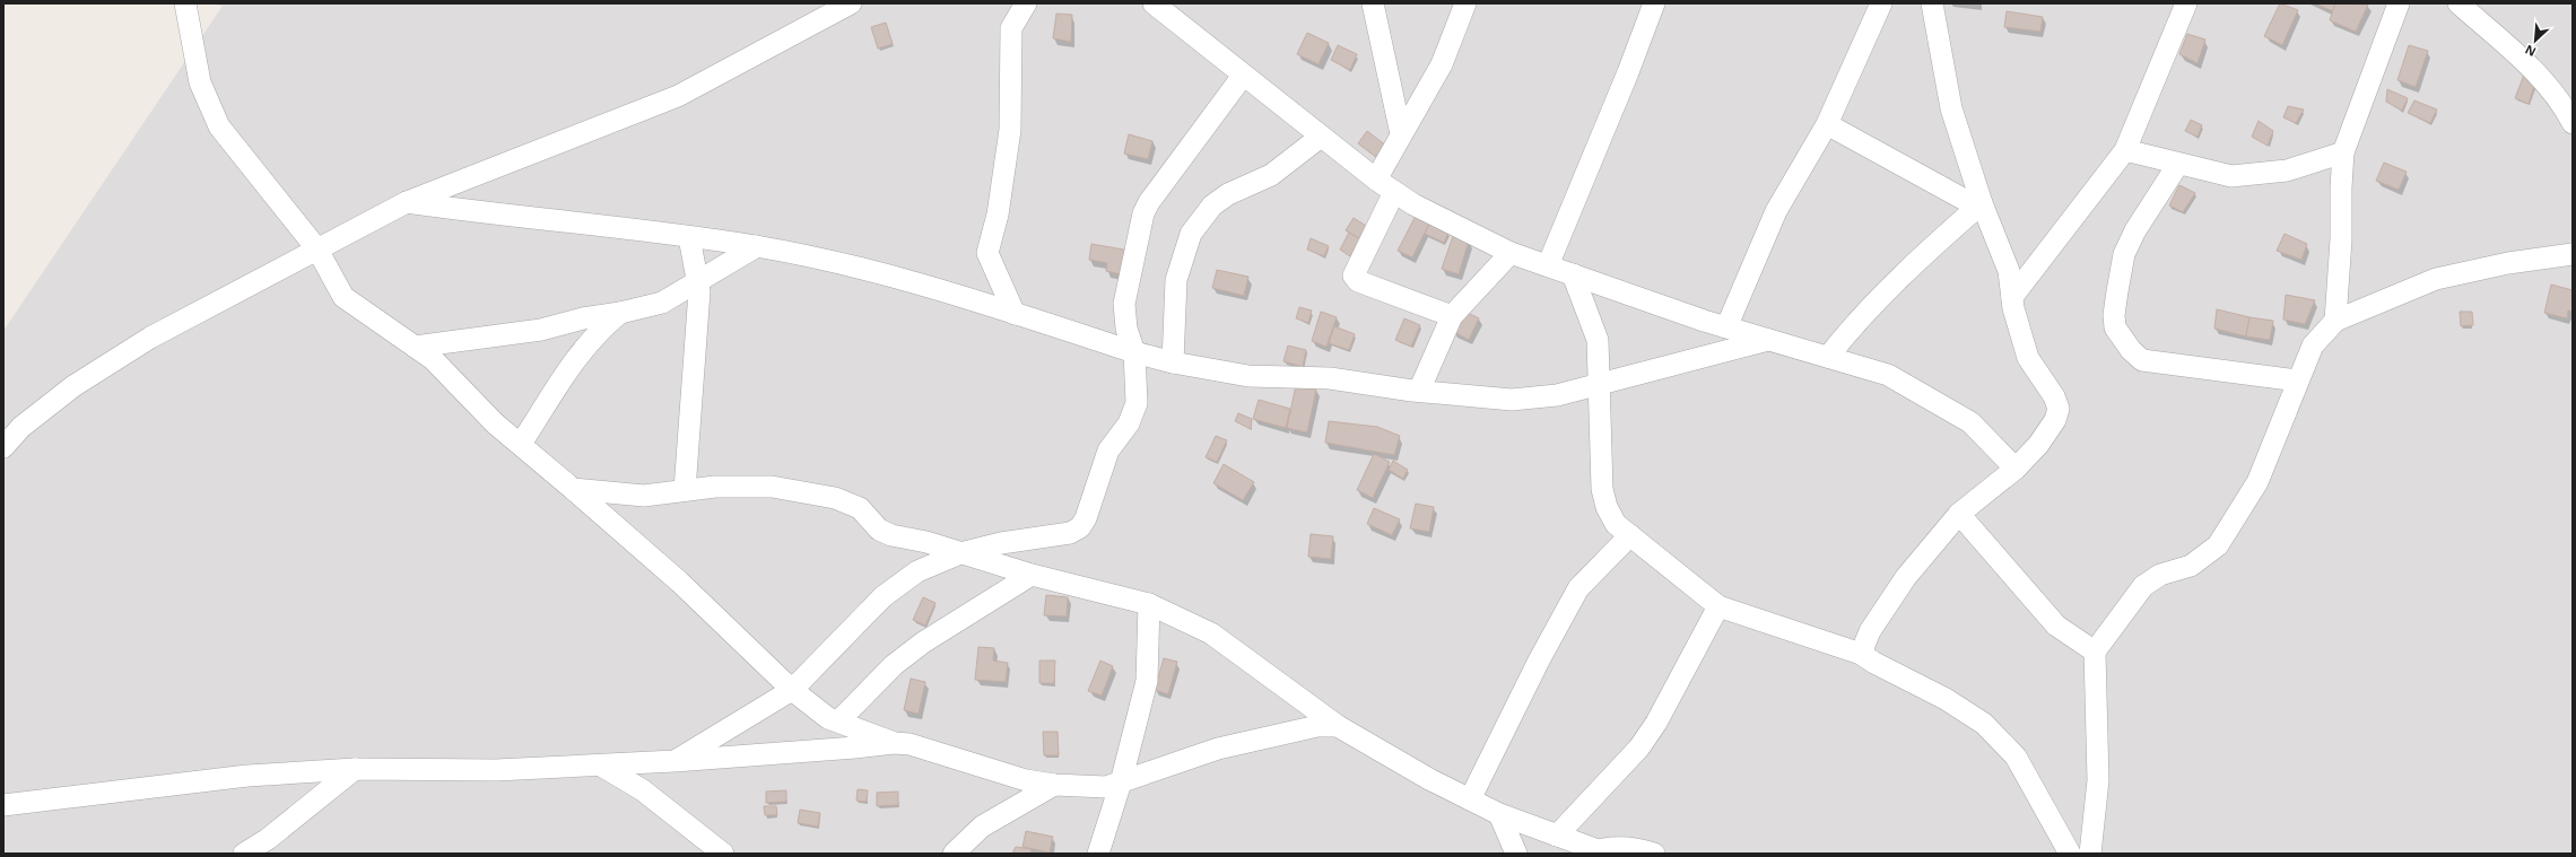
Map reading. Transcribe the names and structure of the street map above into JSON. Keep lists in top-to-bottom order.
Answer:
{
  "north": "bottom left"
}
